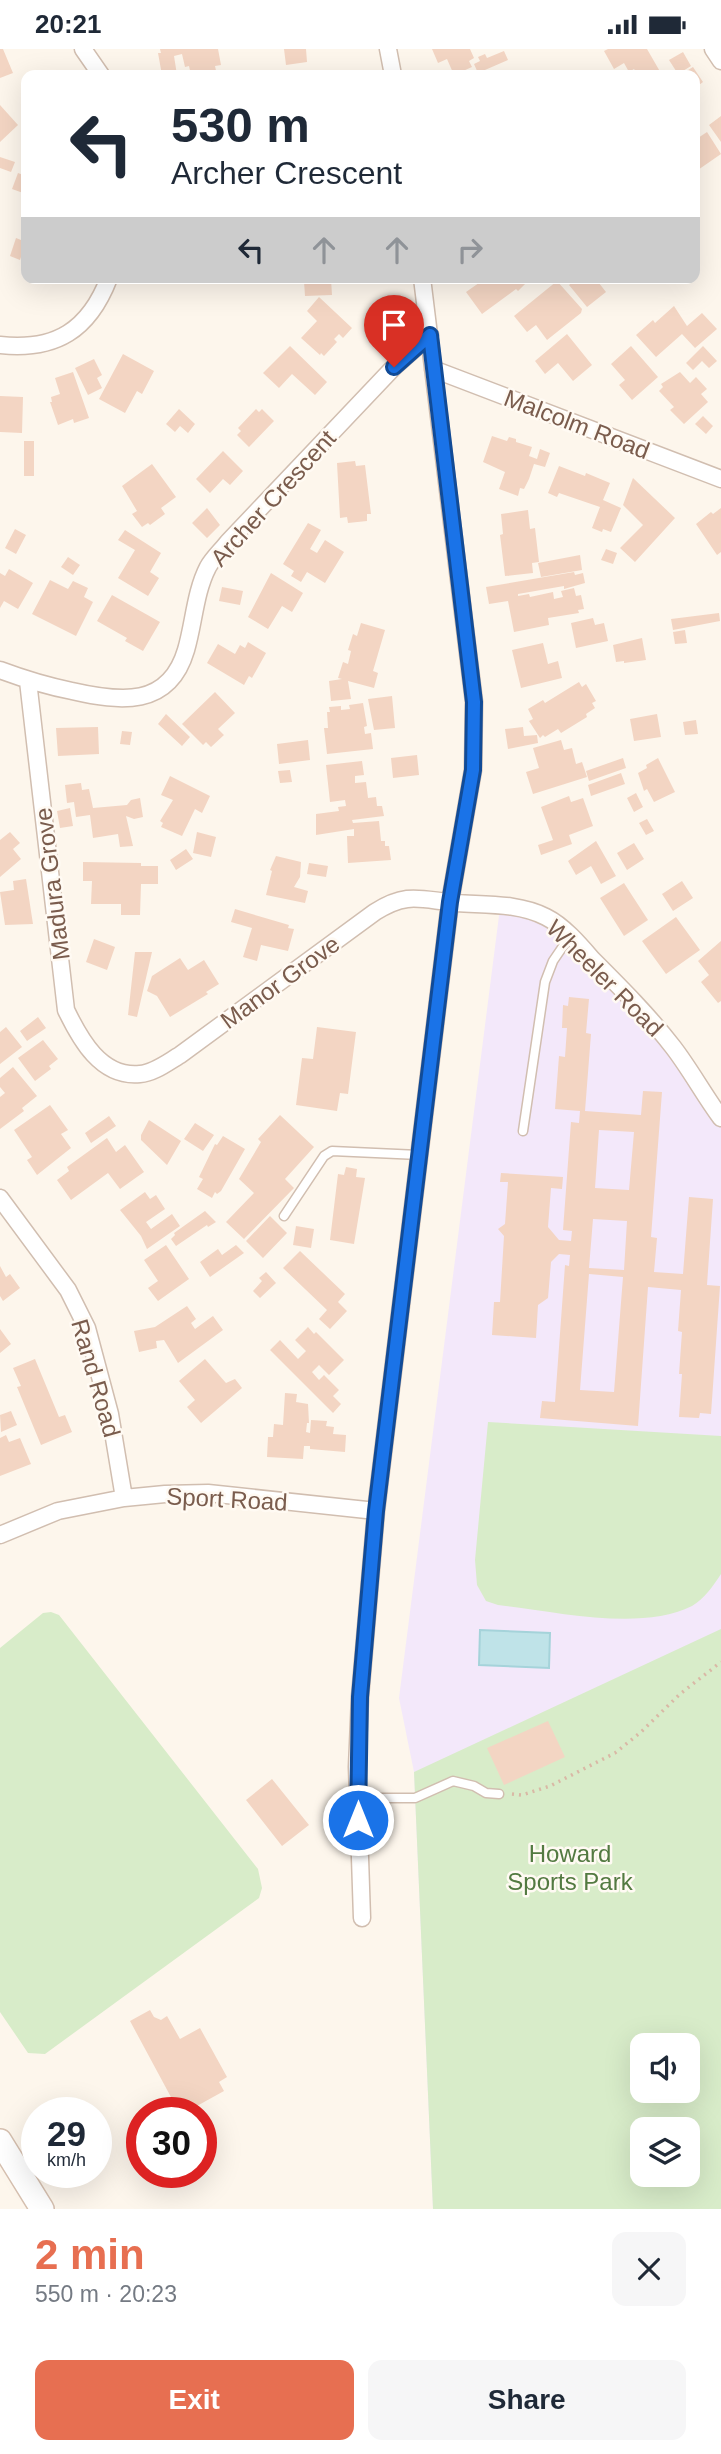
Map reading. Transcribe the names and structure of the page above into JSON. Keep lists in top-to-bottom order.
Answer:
{
  "streets": {
    "street": [
      "Malcolm Road",
      "Archer Crescent",
      "Madura Grove",
      "Wheeler Road",
      "Manor Grove",
      "Rand Road",
      "Sport Road"
    ]
  },
  "crossings": [
    ["Archer Crescent", "Madura Grove"],
    ["Madura Grove", "Manor Grove"],
    ["Wheeler Road", "Manor Grove"],
    ["Rand Road", "Sport Road"]
  ],
  "parks": ["Howard Sports Park"],
  "page": {
    "status": "20:21",
    "turn": ["530 m", "Archer Crescent"],
    "speed": "29 km/h",
    "limit": "30",
    "heading": ["2 min", "550 m · 20:23"],
    "buttons": ["Exit", "Share"]
  }
}
